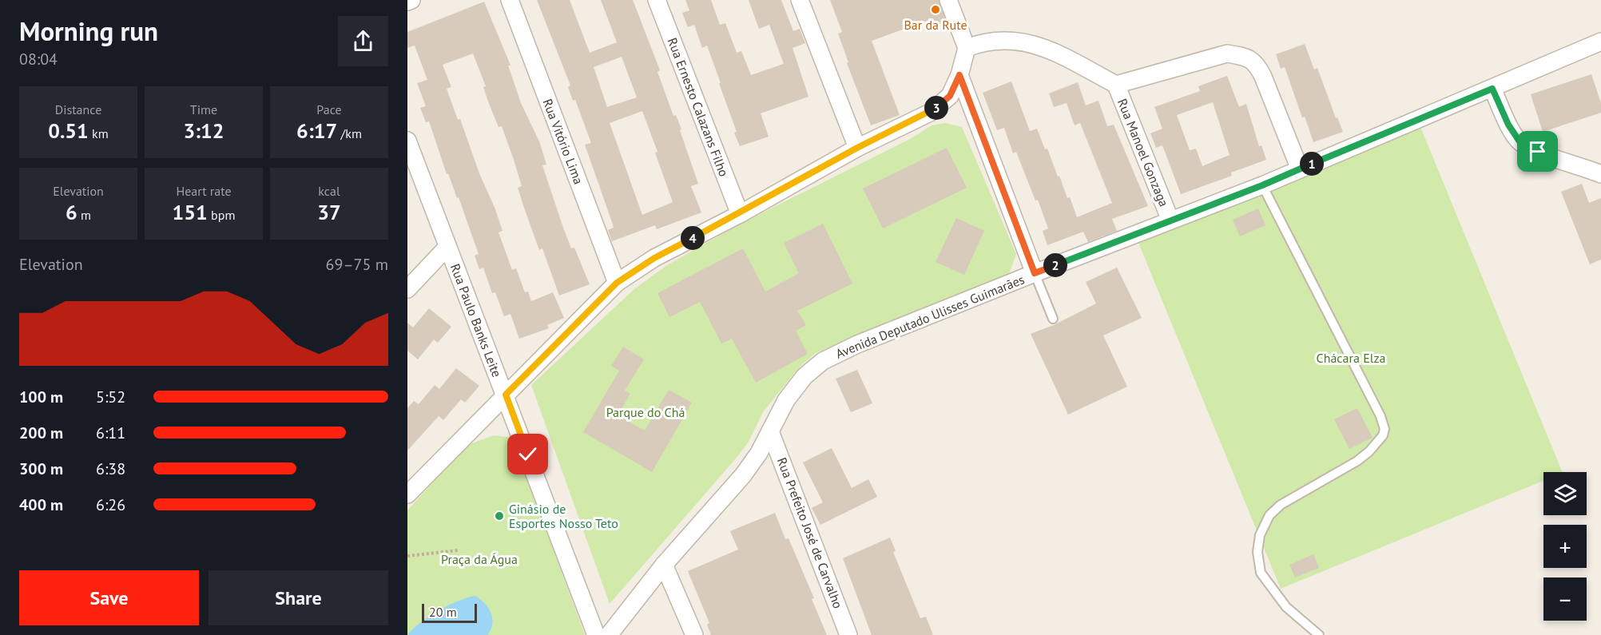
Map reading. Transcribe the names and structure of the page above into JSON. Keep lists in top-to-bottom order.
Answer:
{
  "streets": {
    "street": [
      "Rua Ernesto Calazans Filho",
      "Rua Vitório Lima",
      "Rua Manoel Gonzaga",
      "Avenida Deputado Ulisses Guimarães",
      "Rua Paulo Banks Leite",
      "Rua Prefeito José de Carvalho"
    ]
  },
  "crossings": [
    ["Rua Manoel Gonzaga", "Avenida Deputado Ulisses Guimarães"],
    ["Avenida Deputado Ulisses Guimarães", "Rua Prefeito José de Carvalho"]
  ],
  "parks": ["Chácara Elza", "Parque do Chá", "Praça da Água"],
  "places": ["Bar da Rute", "Ginásio de Esportes Nosso Teto"],
  "scale_bar": "20 m",
  "page": {
    "heading": ["Morning run", "08:04"],
    "stats": [
      ["Distance", "0.51 km"],
      ["Time", "3:12"],
      ["Pace", "6:17 /km"],
      ["Elevation", "6 m"],
      ["Heart rate", "151 bpm"],
      ["kcal", "37"]
    ],
    "pins": [
      "3",
      "1",
      "4",
      "2"
    ],
    "chart": ["Elevation", "69–75 m"],
    "list": [
      {
        "name": "100 m",
        "note": "5:52"
      },
      {
        "name": "200 m",
        "note": "6:11"
      },
      {
        "name": "300 m",
        "note": "6:38"
      },
      {
        "name": "400 m",
        "note": "6:26"
      }
    ],
    "map_buttons": ["+", "−"],
    "buttons": ["Save", "Share"],
    "scale": "20 m"
  }
}
